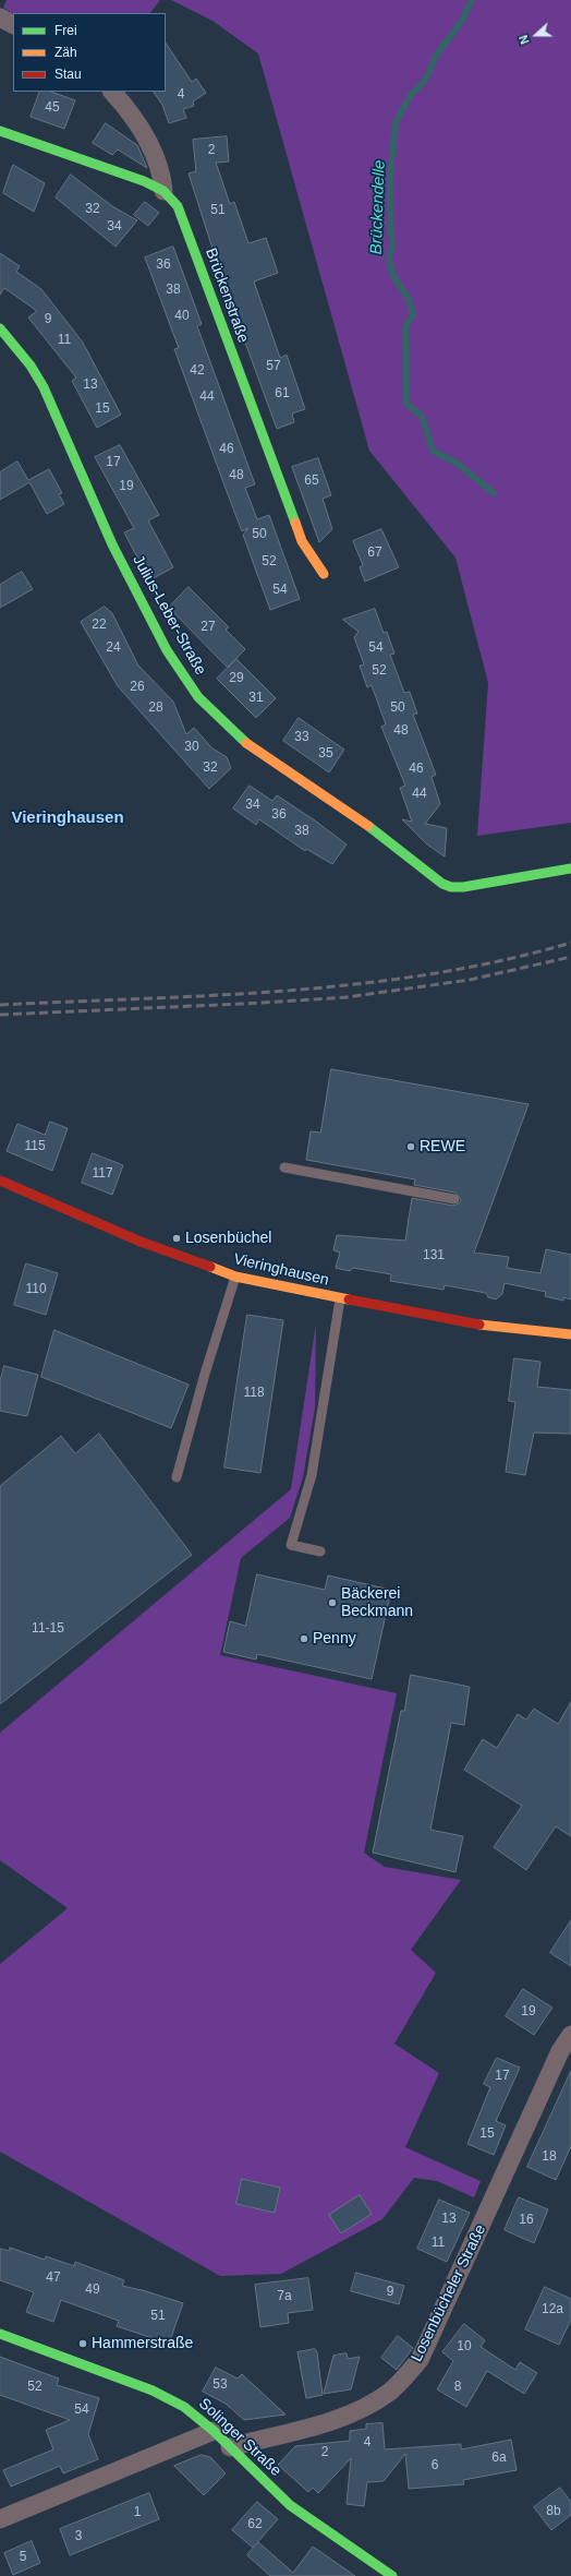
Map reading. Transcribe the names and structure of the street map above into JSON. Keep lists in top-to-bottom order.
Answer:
{
  "streets": {
    "street": [
      "Brückenstraße",
      "Julius-Leber-Straße",
      "Vieringhausen",
      "Losenbücheler Straße",
      "Solinger Straße"
    ]
  },
  "crossings": [
    ["Losenbücheler Straße", "Solinger Straße"]
  ],
  "districts": ["Vieringhausen"],
  "water": ["Brückendelle"],
  "places": [
    "REWE",
    "Losenbüchel",
    "Bäckerei Beckmann",
    "Penny",
    "Hammerstraße"
  ],
  "house_numbers": [
    "4",
    "45",
    "2",
    "32",
    "51",
    "34",
    "36",
    "38",
    "40",
    "9",
    "11",
    "57",
    "42",
    "13",
    "61",
    "44",
    "15",
    "46",
    "17",
    "48",
    "65",
    "19",
    "50",
    "67",
    "52",
    "54",
    "22",
    "27",
    "24",
    "54",
    "52",
    "29",
    "26",
    "31",
    "28",
    "50",
    "48",
    "33",
    "30",
    "35",
    "32",
    "46",
    "44",
    "34",
    "36",
    "38",
    "115",
    "117",
    "131",
    "110",
    "118",
    "11-15",
    "19",
    "17",
    "15",
    "18",
    "13",
    "16",
    "11",
    "47",
    "49",
    "9",
    "7a",
    "12a",
    "51",
    "10",
    "53",
    "52",
    "8",
    "54",
    "4",
    "2",
    "6a",
    "6",
    "8b",
    "1",
    "62",
    "3",
    "5"
  ],
  "legend": ["Frei", "Zäh", "Stau"],
  "north": "left"
}
